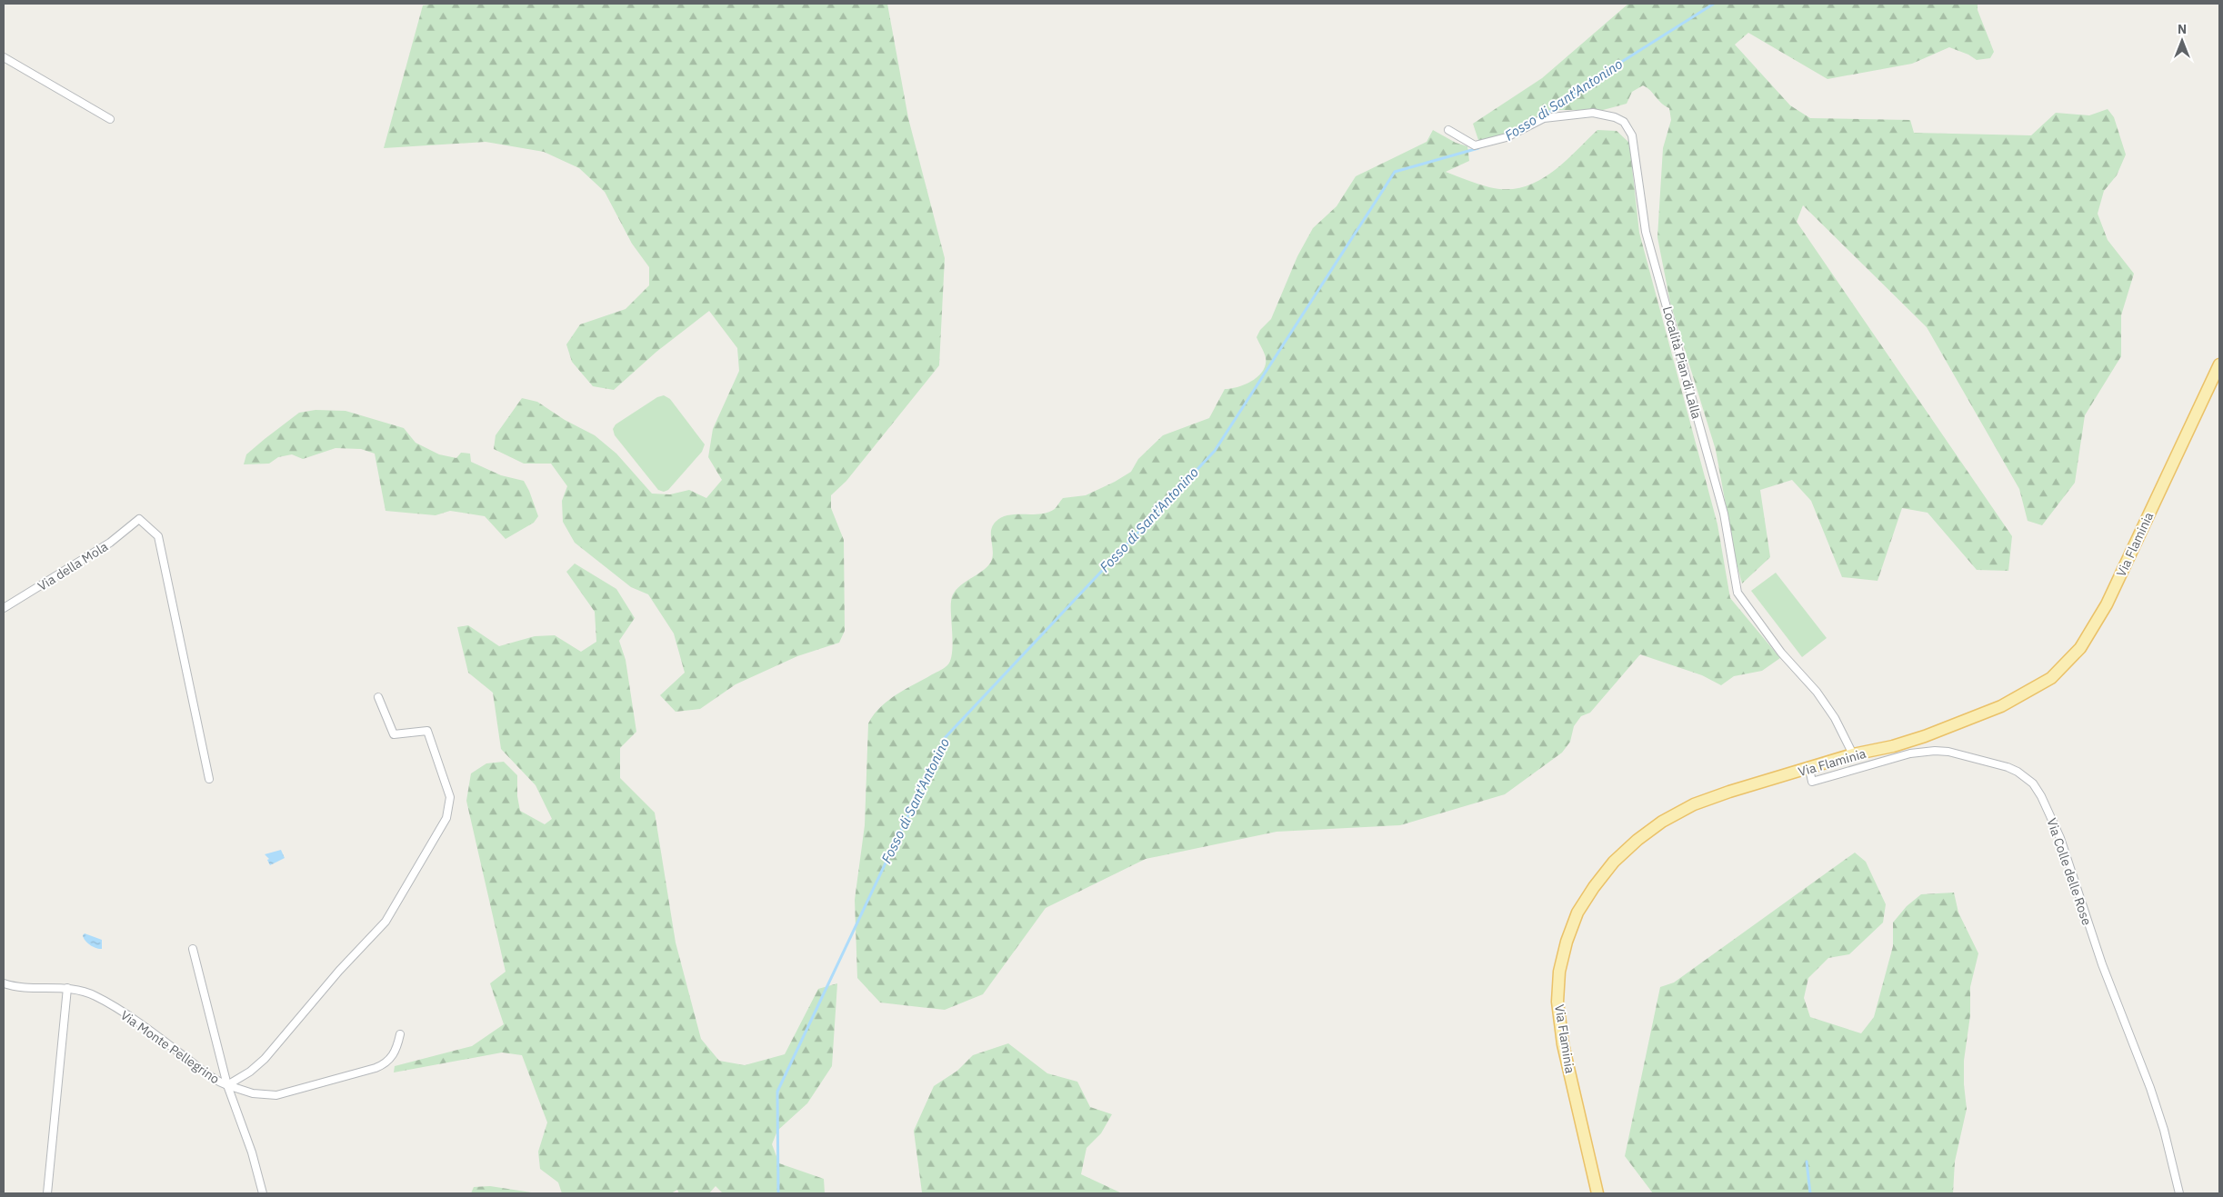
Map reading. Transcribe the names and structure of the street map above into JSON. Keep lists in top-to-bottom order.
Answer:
{
  "streets": {
    "main road": ["Via Flaminia"],
    "street": [
      "Località Pian di Lalla",
      "Via della Mola",
      "Via Colle delle Rose",
      "Via Monte Pellegrino"
    ]
  },
  "crossings": [
    ["Località Pian di Lalla", "Via Flaminia"],
    ["Via Flaminia", "Via Colle delle Rose"]
  ],
  "water": ["Fosso di Sant'Antonino"],
  "north": "top"
}
